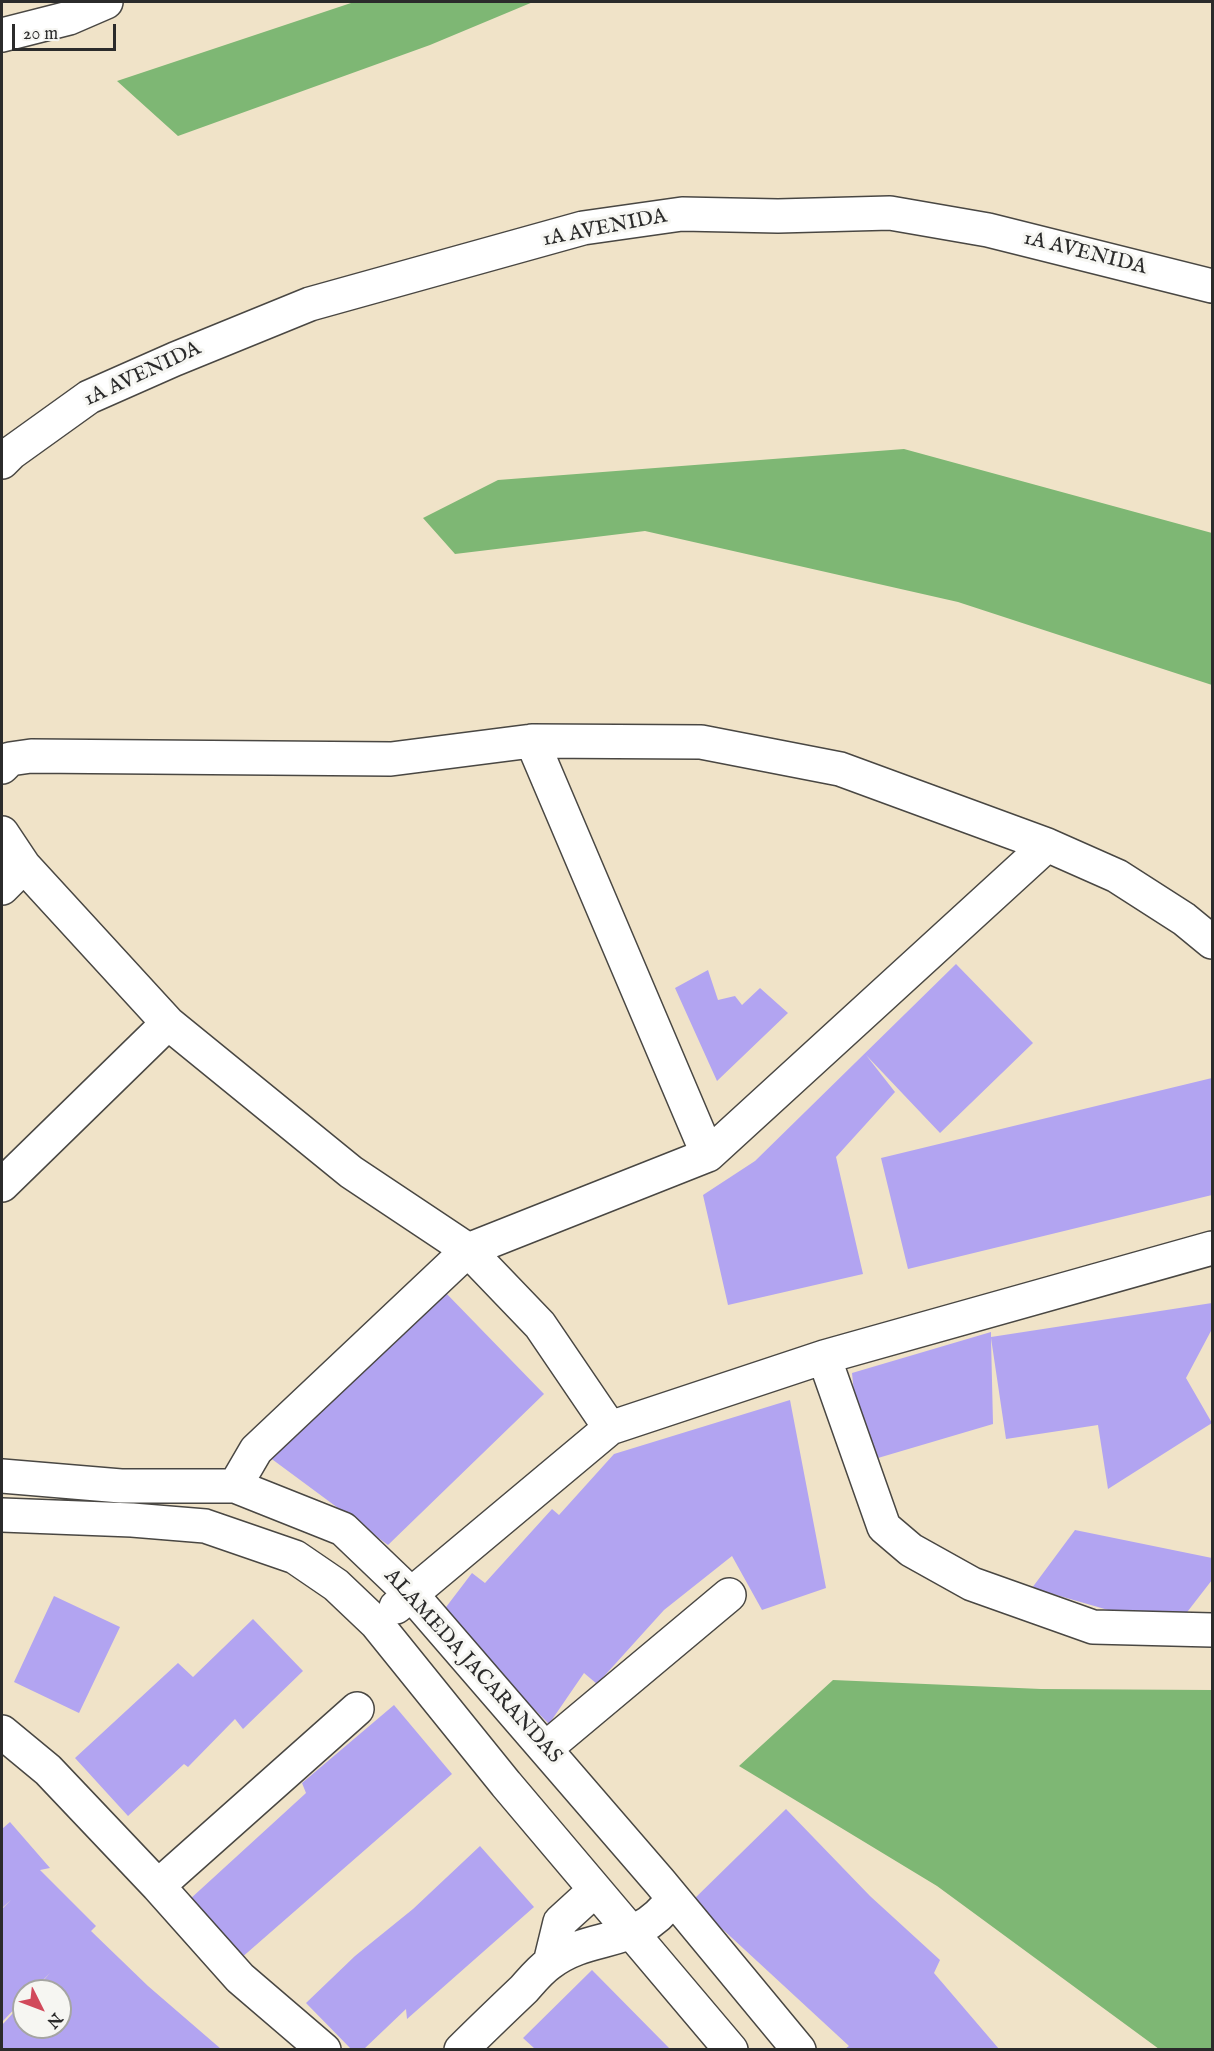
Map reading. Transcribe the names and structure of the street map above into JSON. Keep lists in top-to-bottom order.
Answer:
{
  "streets": {
    "street": ["1A AVENIDA", "ALAMEDA JACARANDAS"]
  },
  "scale_bar": "20 m",
  "north": "bottom right"
}
